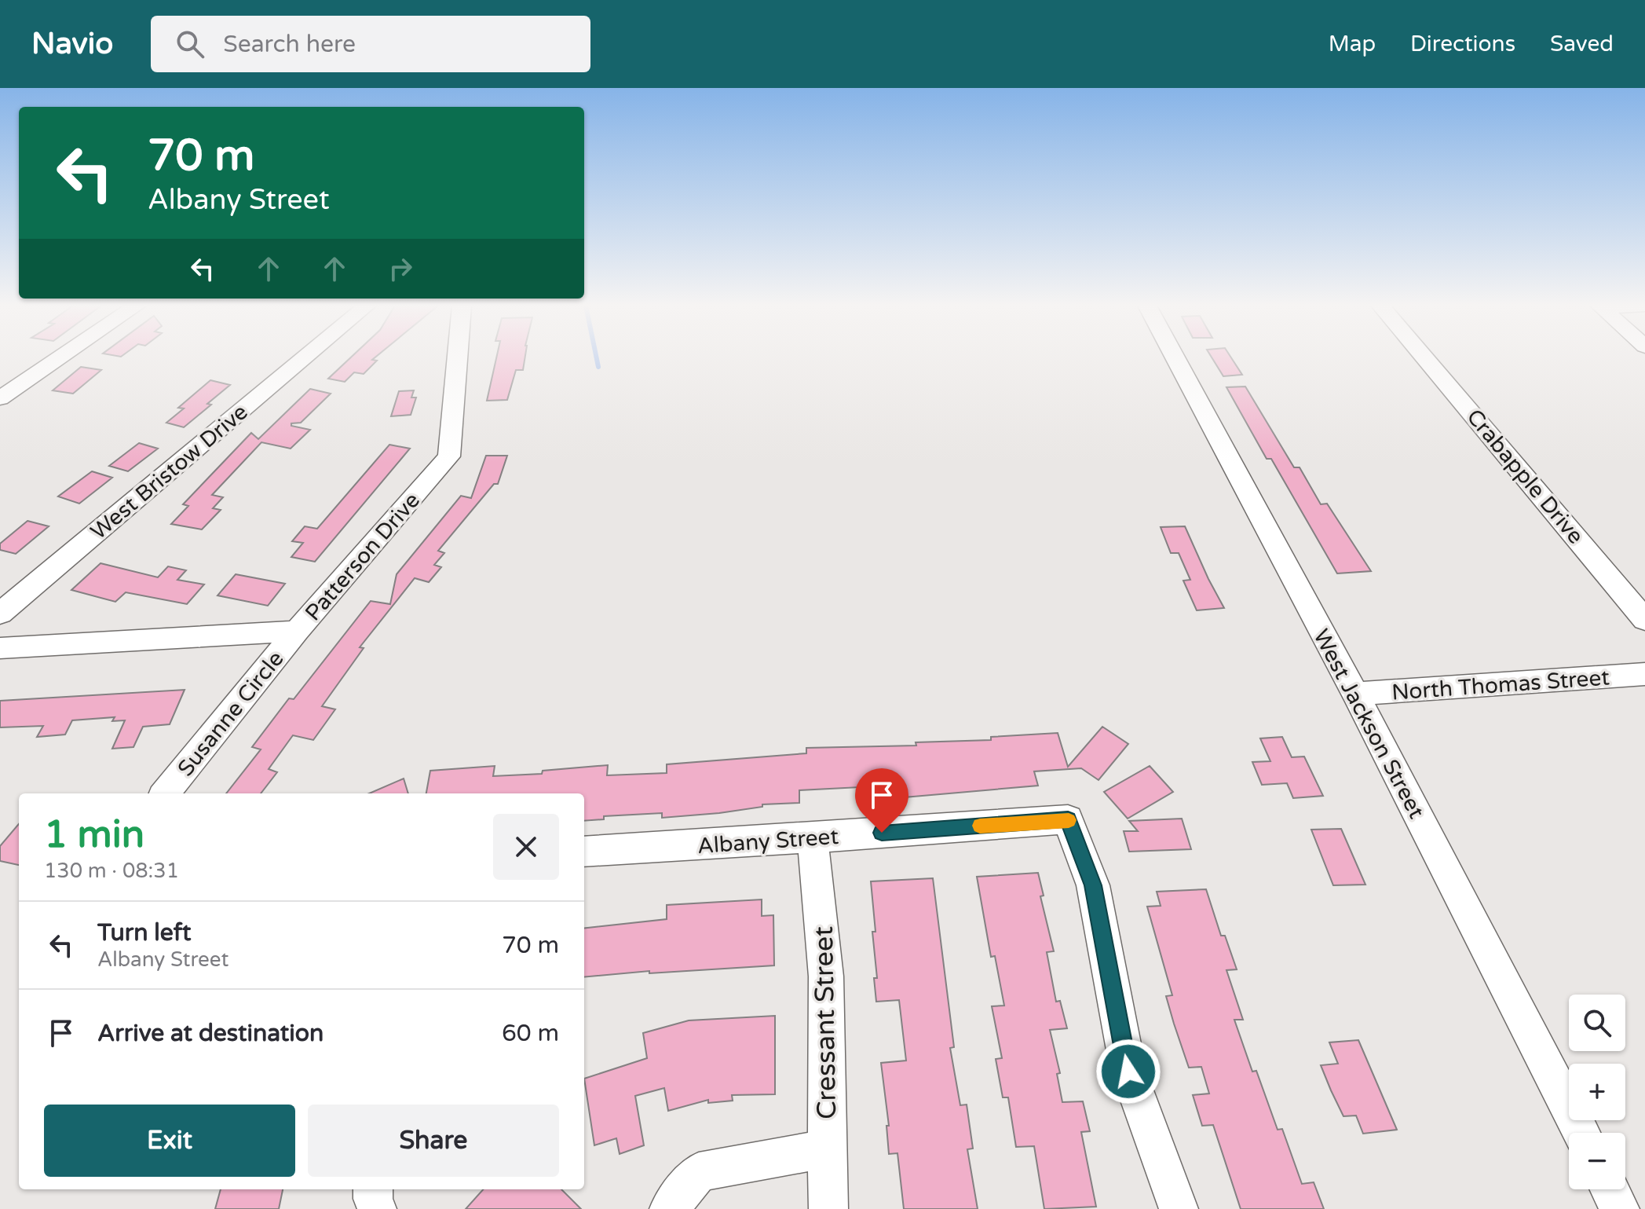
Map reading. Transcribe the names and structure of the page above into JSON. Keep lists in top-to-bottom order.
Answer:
{
  "streets": {
    "street": [
      "West Bristow Drive",
      "Crabapple Drive",
      "Patterson Drive",
      "North Thomas Street",
      "Susanne Circle",
      "West Jackson Street",
      "Albany Street",
      "Cressant Street"
    ]
  },
  "crossings": [
    ["Patterson Drive", "Susanne Circle"],
    ["North Thomas Street", "West Jackson Street"],
    ["Albany Street", "Cressant Street"]
  ],
  "page": {
    "header": "Navio",
    "search": "Search here",
    "nav": ["Map", "Directions", "Saved"],
    "turn": ["70 m", "Albany Street"],
    "heading": ["1 min", "130 m · 08:31"],
    "list": [
      {
        "name": "Turn left",
        "note": "Albany Street",
        "value": "70 m"
      },
      {
        "name": "Arrive at destination",
        "value": "60 m"
      }
    ],
    "map_buttons": ["+", "−"],
    "buttons": ["Exit", "Share"]
  }
}
